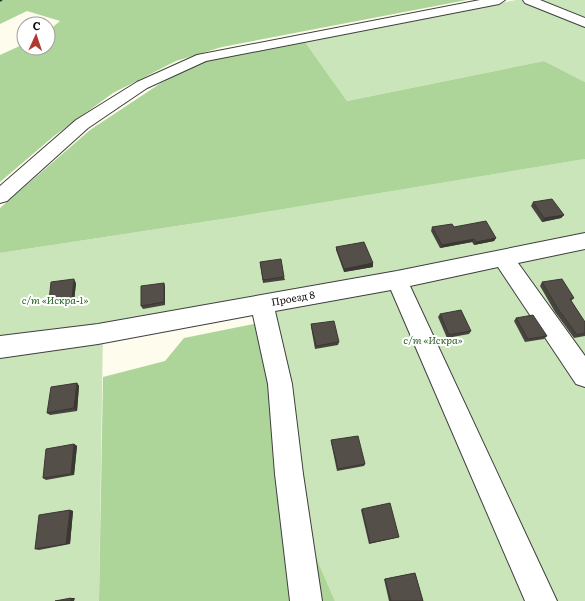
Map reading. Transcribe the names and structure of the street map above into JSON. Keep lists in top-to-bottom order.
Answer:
{
  "streets": {
    "street": ["Проезд 8"]
  },
  "parks": ["с/т «Искра-1»", "с/т «Искра»"],
  "north": "top"
}
